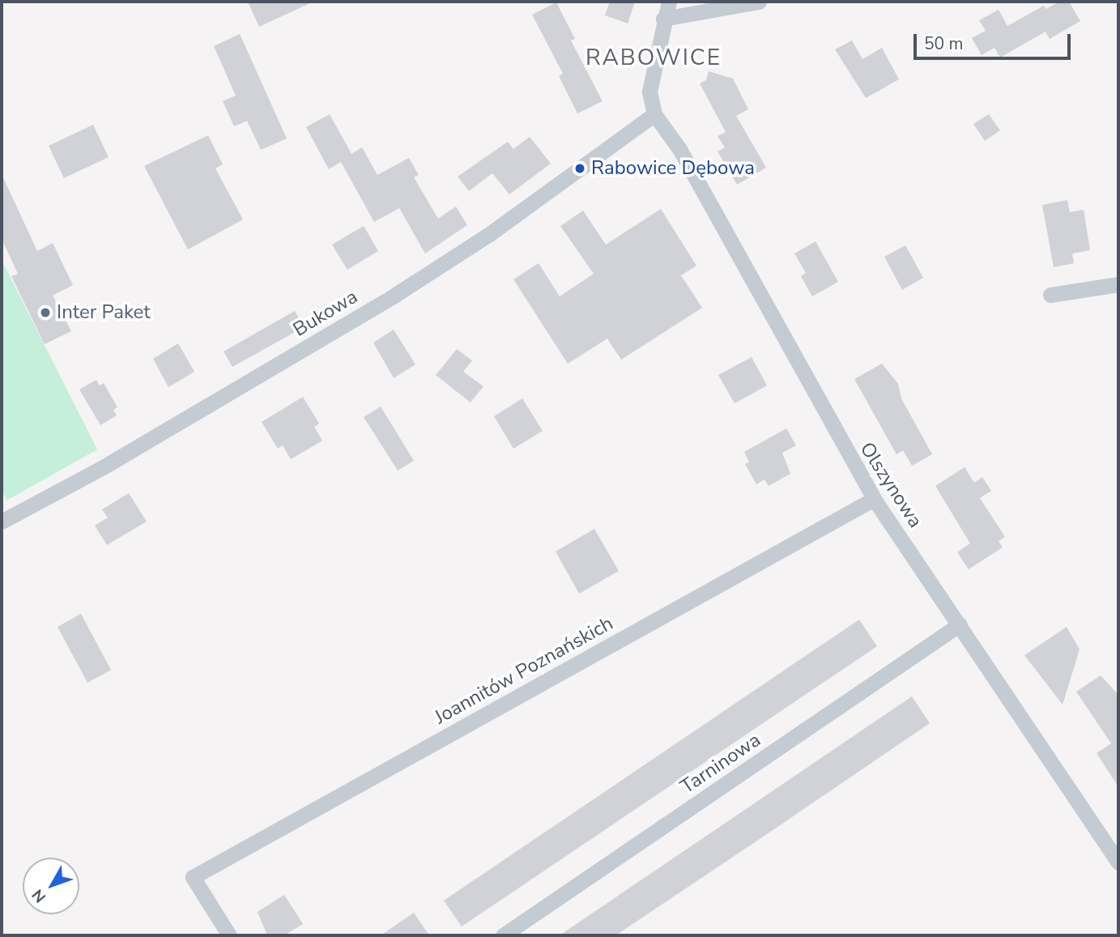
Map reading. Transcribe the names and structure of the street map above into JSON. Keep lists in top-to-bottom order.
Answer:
{
  "streets": {
    "street": [
      "Bukowa",
      "Olszynowa",
      "Joannitów Poznańskich",
      "Tarninowa"
    ]
  },
  "crossings": [
    ["Bukowa", "Olszynowa"],
    ["Olszynowa", "Joannitów Poznańskich"],
    ["Olszynowa", "Tarninowa"]
  ],
  "districts": ["RABOWICE"],
  "places": ["Rabowice Dębowa", "Inter Paket"],
  "scale_bar": "50 m",
  "north": "bottom left"
}
